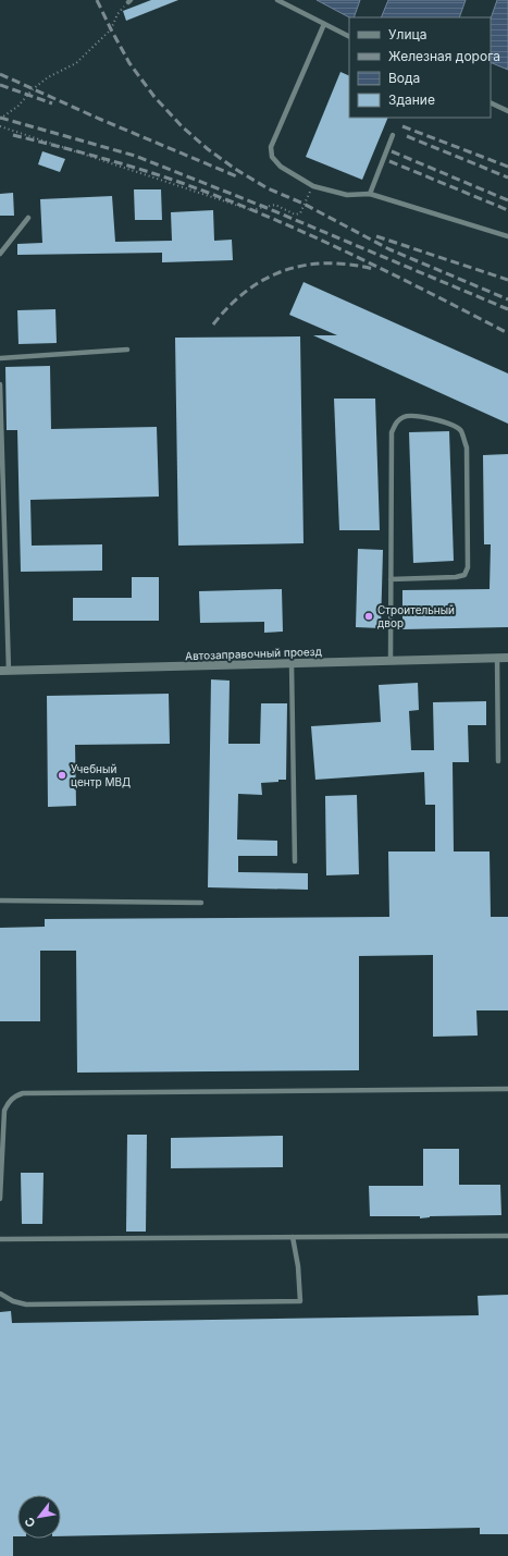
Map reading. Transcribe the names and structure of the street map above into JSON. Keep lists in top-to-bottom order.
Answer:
{
  "streets": {
    "street": ["Автозаправочный проезд"]
  },
  "places": ["Строительный двор", "Учебный центр МВД"],
  "legend": [
    "Улица",
    "Железная дорога",
    "Вода",
    "Здание"
  ],
  "north": "bottom left"
}
